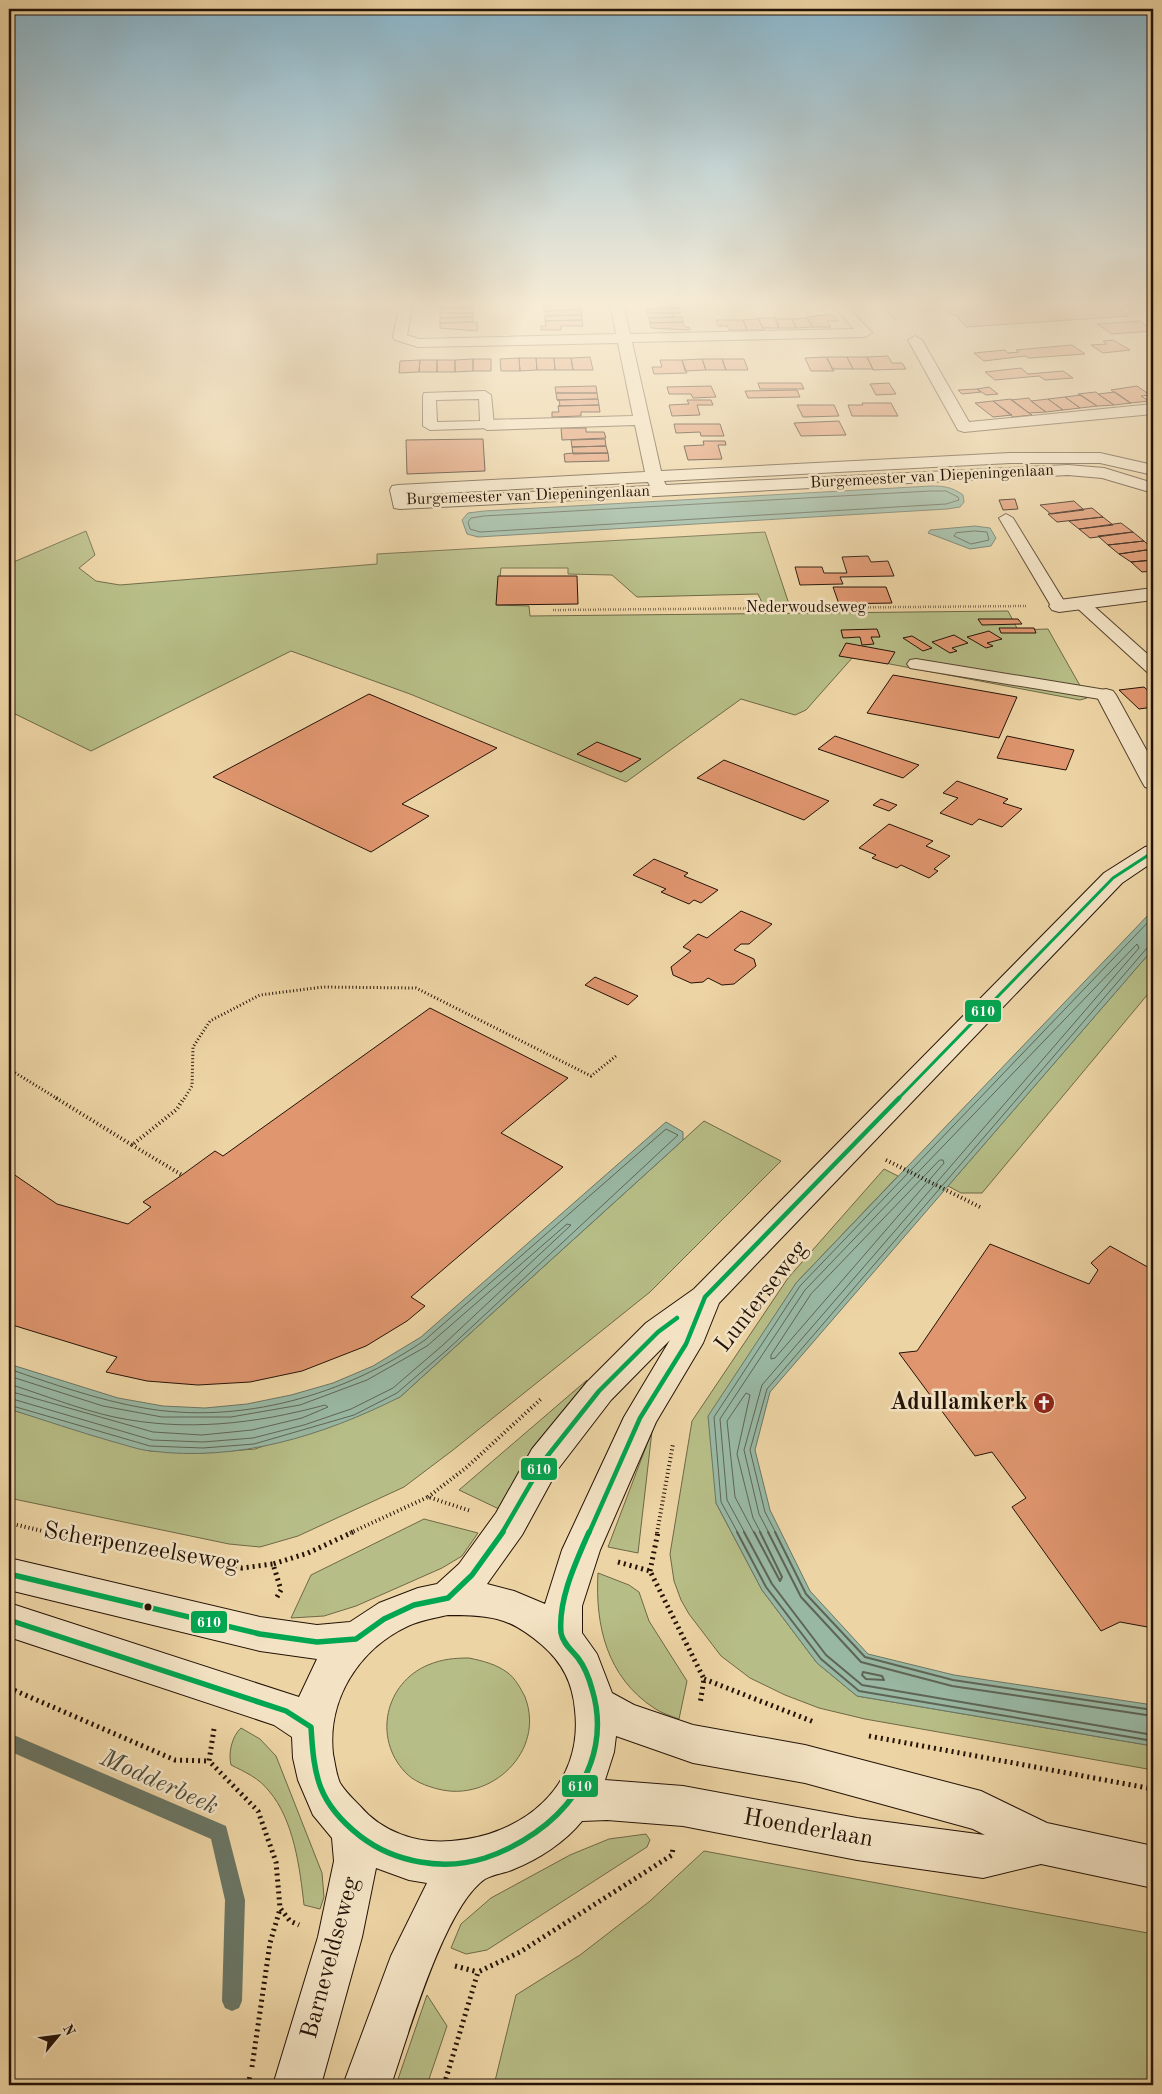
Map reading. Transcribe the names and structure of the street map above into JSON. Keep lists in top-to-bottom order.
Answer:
{
  "streets": {
    "street": [
      "Burgemeester van Diepeningenlaan",
      "Lunterseweg",
      "Hoenderlaan",
      "Barneveldseweg"
    ],
    "path": ["Nederwoudseweg", "Scherpenzeelseweg"]
  },
  "water": ["Modderbeek"],
  "places": {
    "church": ["Adullamkerk"]
  },
  "lines": ["transit line 610"],
  "north": "top right"
}
